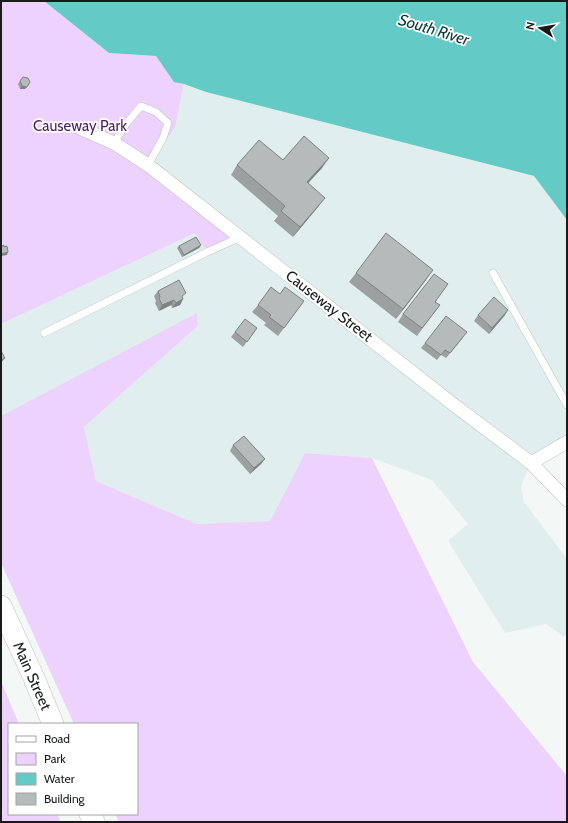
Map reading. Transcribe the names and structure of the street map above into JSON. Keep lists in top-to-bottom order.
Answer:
{
  "streets": {
    "main road": ["Main Street"],
    "street": ["Causeway Street"]
  },
  "water": ["South River"],
  "parks": ["Causeway Park"],
  "legend": [
    "Road",
    "Park",
    "Water",
    "Building"
  ],
  "north": "left"
}
